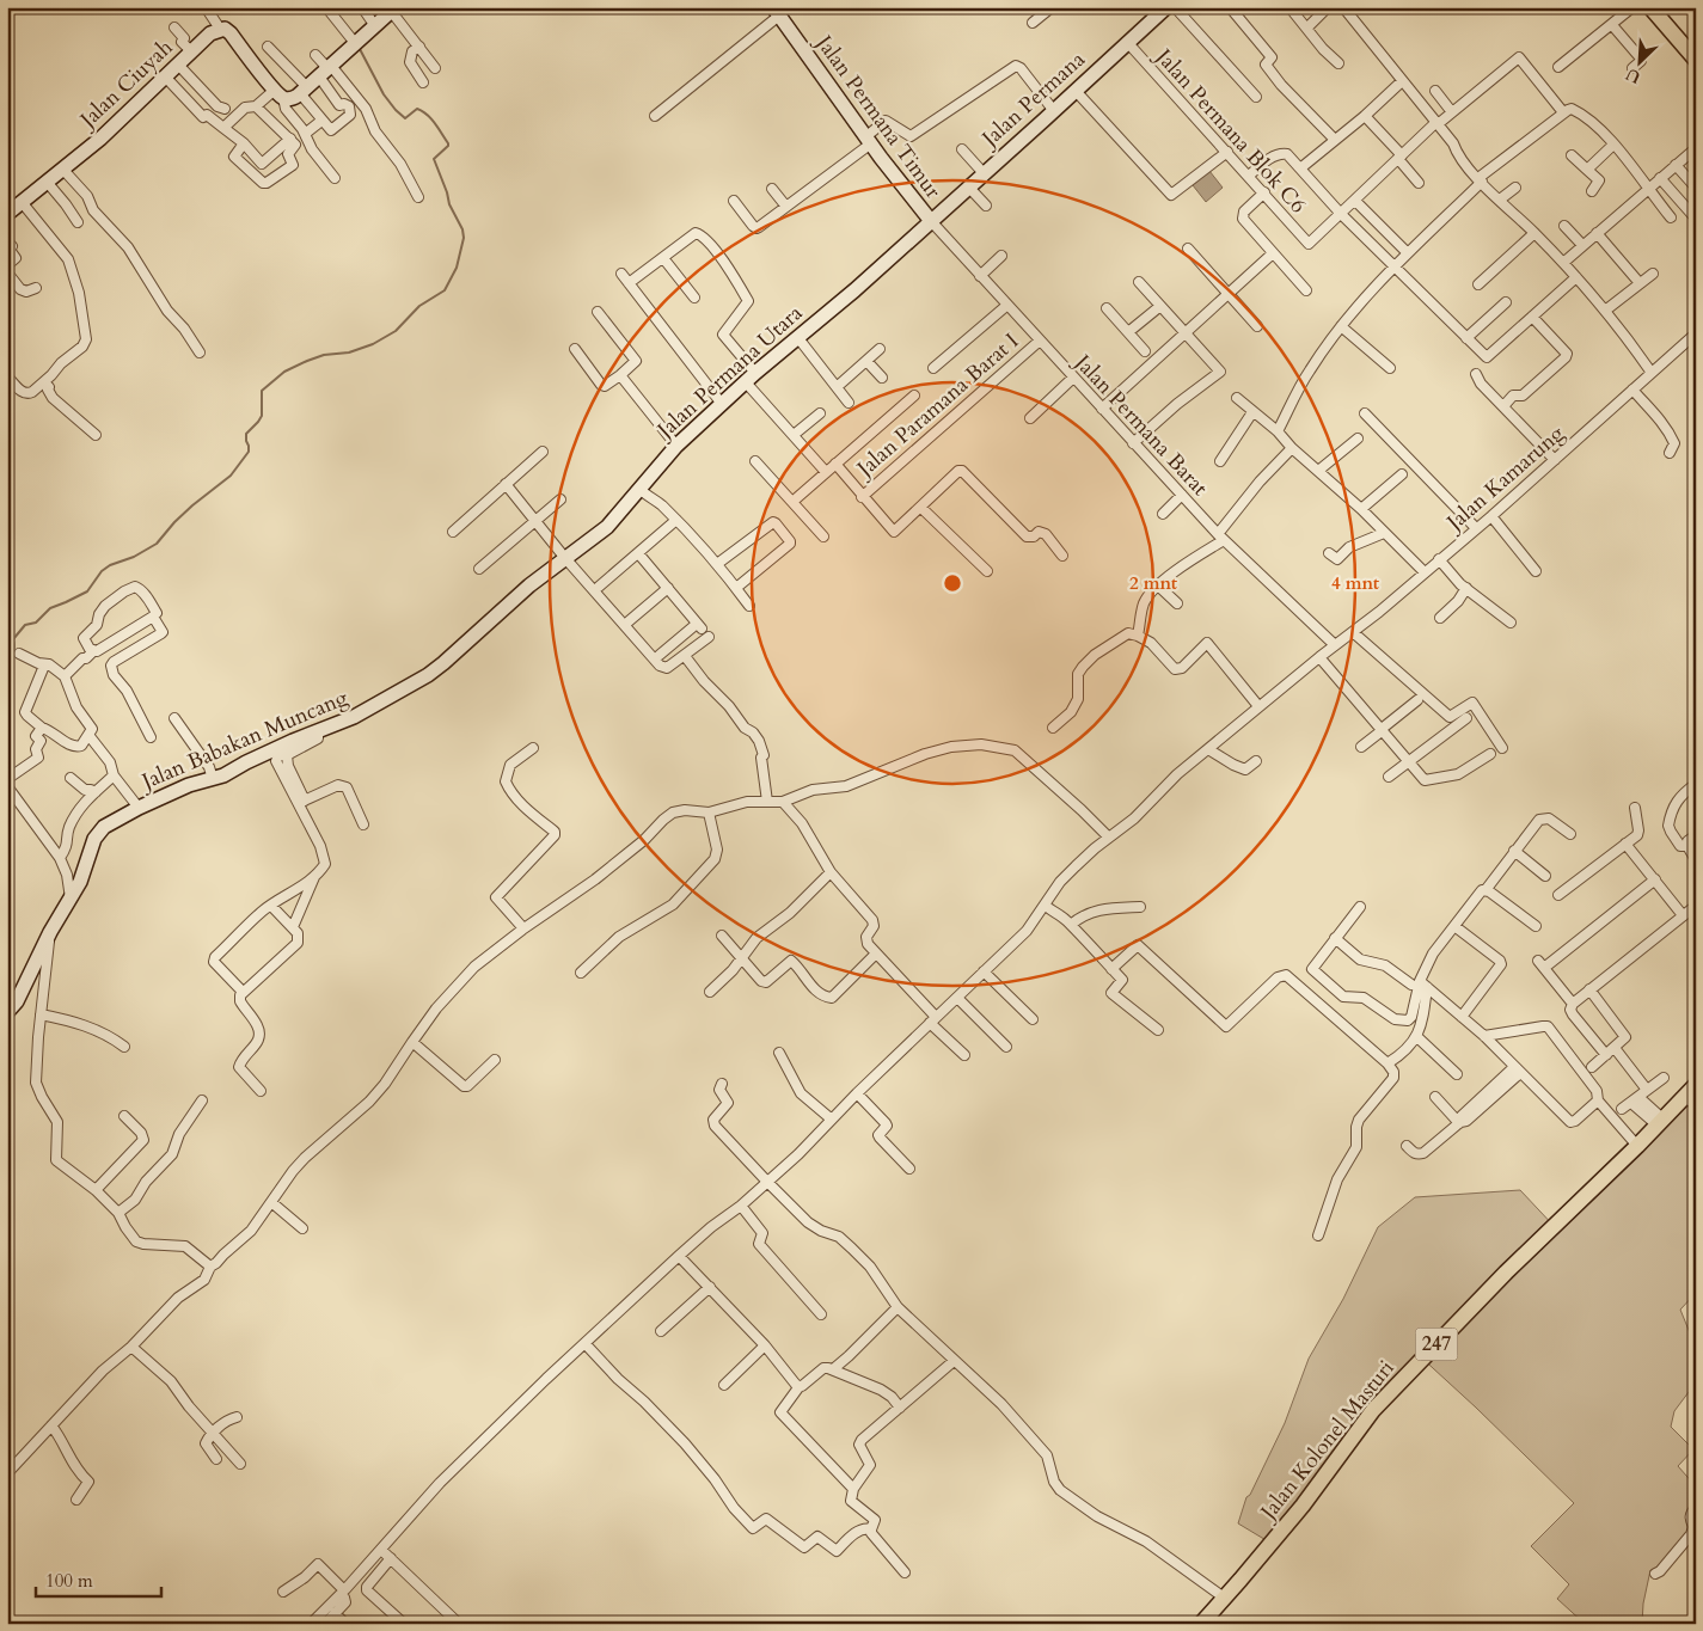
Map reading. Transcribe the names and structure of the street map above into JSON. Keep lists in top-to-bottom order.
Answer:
{
  "streets": {
    "main road": ["247", "Jalan Kolonel Masturi"],
    "street": [
      "Jalan Ciuyah",
      "Jalan Permana",
      "Jalan Permana Timur",
      "Jalan Permana Blok C6",
      "Jalan Permana Utara",
      "Jalan Paramana Barat I",
      "Jalan Permana Barat",
      "Jalan Kamarung",
      "Jalan Babakan Muncang"
    ]
  },
  "crossings": [
    ["Jalan Permana", "Jalan Permana Timur"],
    ["Jalan Permana", "Jalan Permana Blok C6"],
    ["Jalan Permana", "Jalan Permana Utara"],
    ["Jalan Permana", "Jalan Permana Barat"],
    ["Jalan Permana Timur", "Jalan Permana Utara"],
    ["Jalan Permana Timur", "Jalan Permana Barat"],
    ["Jalan Permana Utara", "Jalan Permana Barat"],
    ["Jalan Permana Utara", "Jalan Babakan Muncang"],
    ["Jalan Paramana Barat I", "Jalan Permana Barat"],
    ["Jalan Permana Barat", "Jalan Kamarung"]
  ],
  "scale_bar": "100 m",
  "north": "bottom left",
  "rings": ["2 mnt", "4 mnt"]
}
